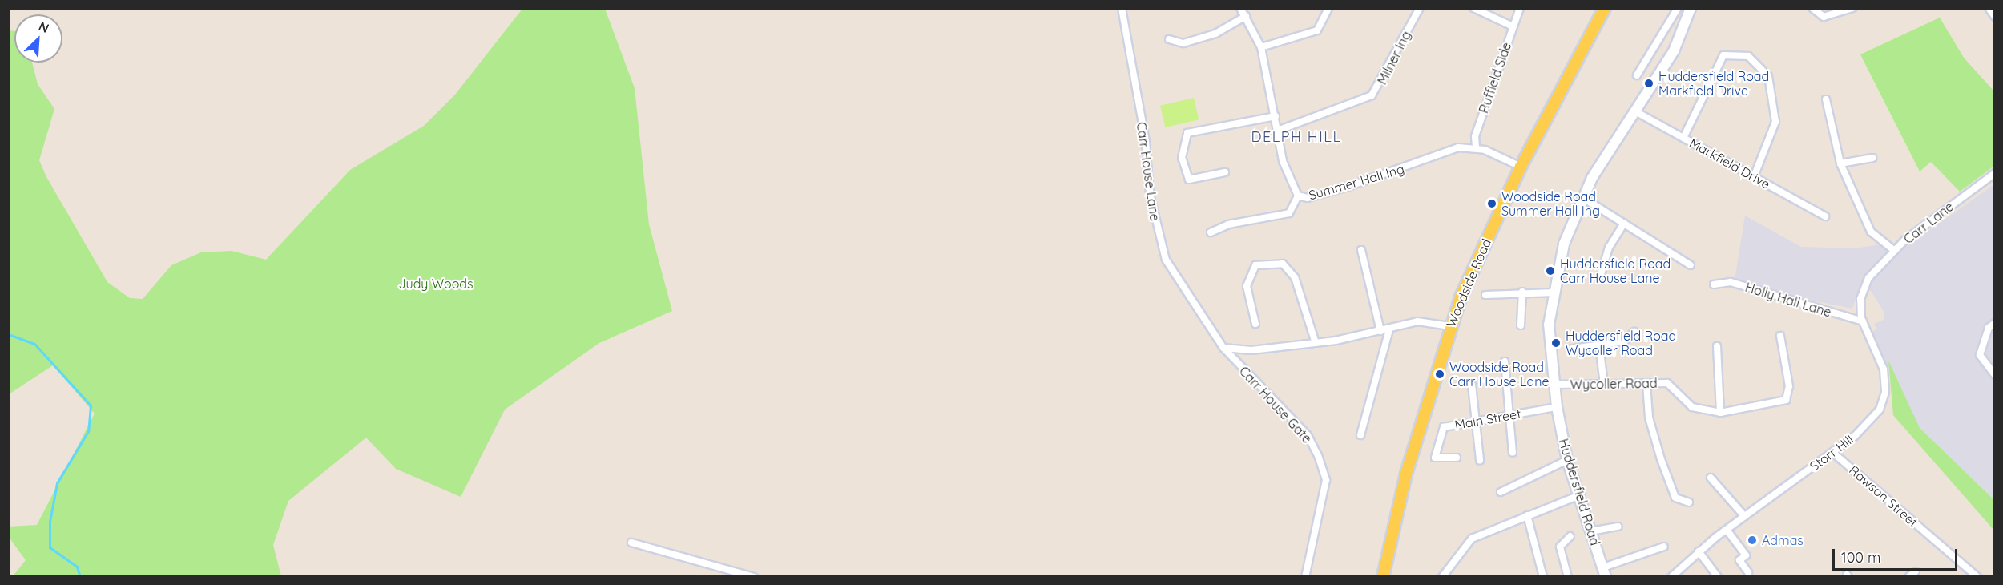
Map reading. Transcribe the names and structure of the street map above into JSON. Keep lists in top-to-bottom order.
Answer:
{
  "streets": {
    "main road": ["Woodside Road", "Huddersfield Road"],
    "street": [
      "Milner Ing",
      "Ruffield Side",
      "Markfield Drive",
      "Carr House Lane",
      "Summer Hall Ing",
      "Carr Lane",
      "Holly Hall Lane",
      "Wycoller Road",
      "Carr House Gate",
      "Main Street",
      "Storr Hill",
      "Rawson Street"
    ]
  },
  "crossings": [
    ["Milner Ing", "Summer Hall Ing"],
    ["Ruffield Side", "Summer Hall Ing"],
    ["Markfield Drive", "Huddersfield Road"],
    ["Carr House Lane", "Carr House Gate"],
    ["Summer Hall Ing", "Woodside Road"],
    ["Carr Lane", "Storr Hill"],
    ["Holly Hall Lane", "Storr Hill"],
    ["Wycoller Road", "Huddersfield Road"],
    ["Main Street", "Huddersfield Road"],
    ["Storr Hill", "Rawson Street"]
  ],
  "districts": ["DELPH HILL"],
  "parks": ["Judy Woods"],
  "places": [
    "Huddersfield Road Markfield Drive",
    "Woodside Road Summer Hall Ing",
    "Huddersfield Road Carr House Lane",
    "Huddersfield Road Wycoller Road",
    "Woodside Road Carr House Lane",
    "Admas"
  ],
  "scale_bar": "100 m",
  "north": "top right"
}
